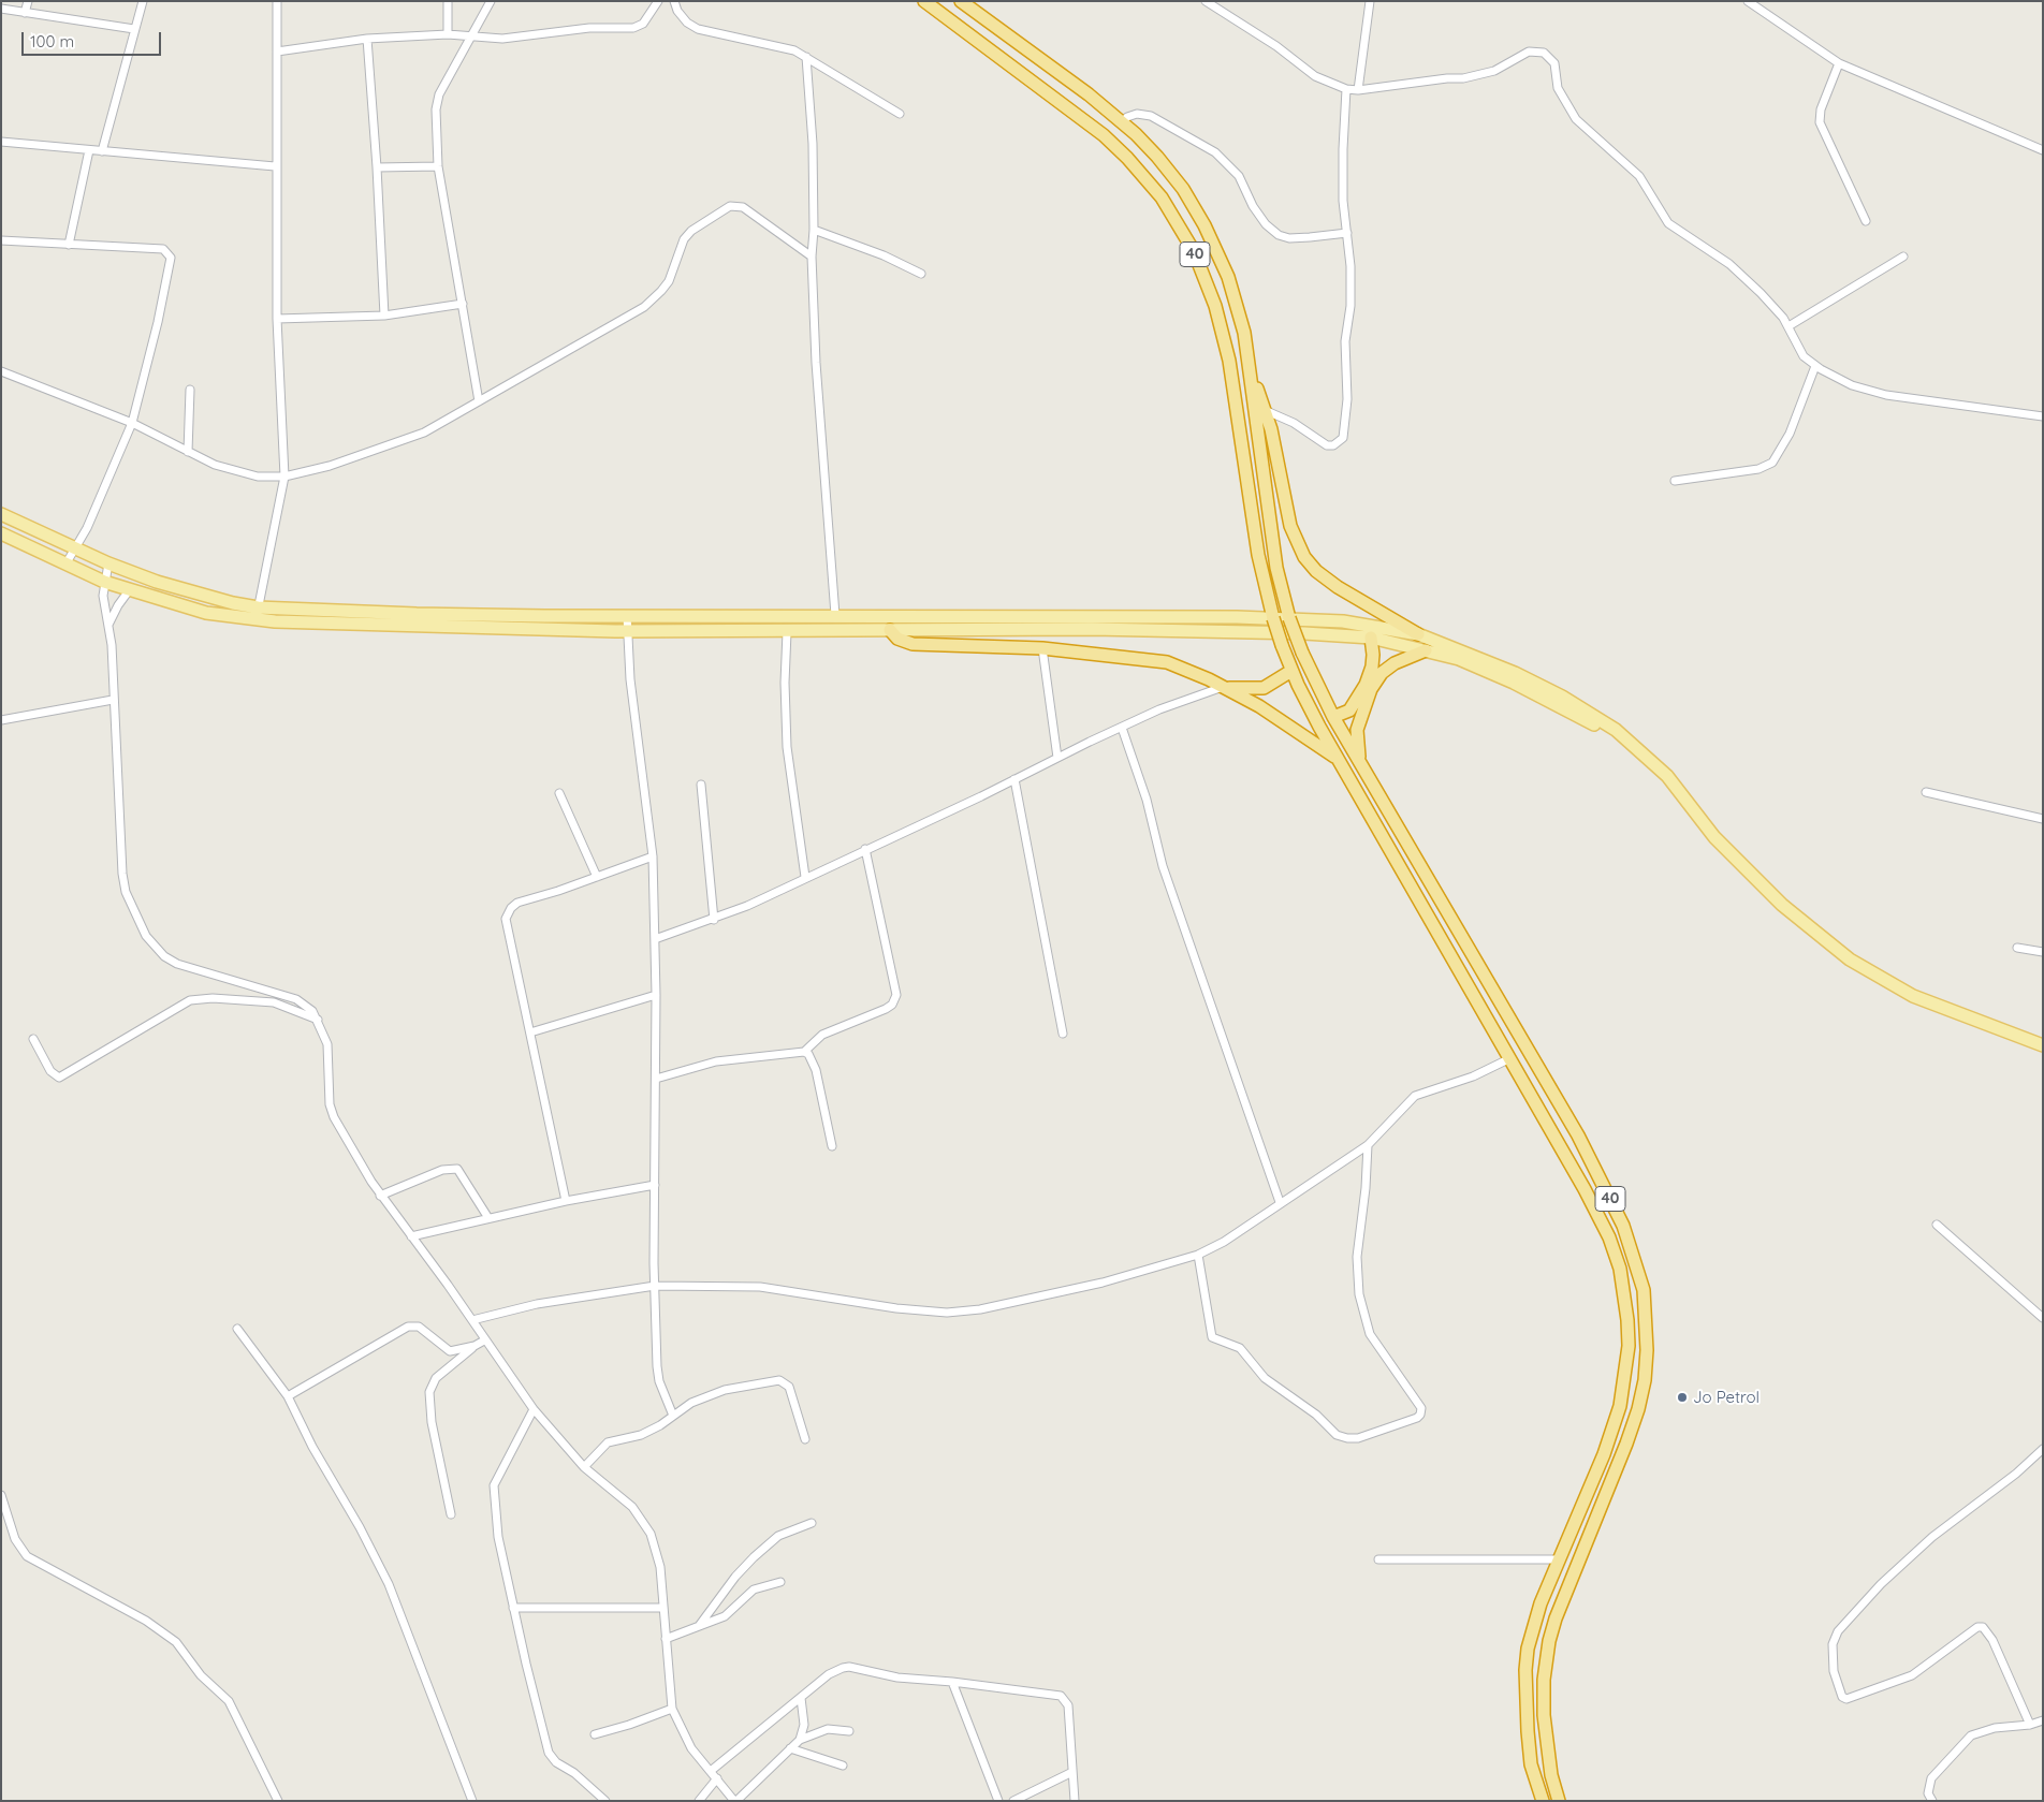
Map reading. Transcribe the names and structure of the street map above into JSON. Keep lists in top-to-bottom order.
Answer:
{
  "streets": {
    "highway": ["40"]
  },
  "places": ["Jo Petrol"],
  "scale_bar": "100 m"
}
